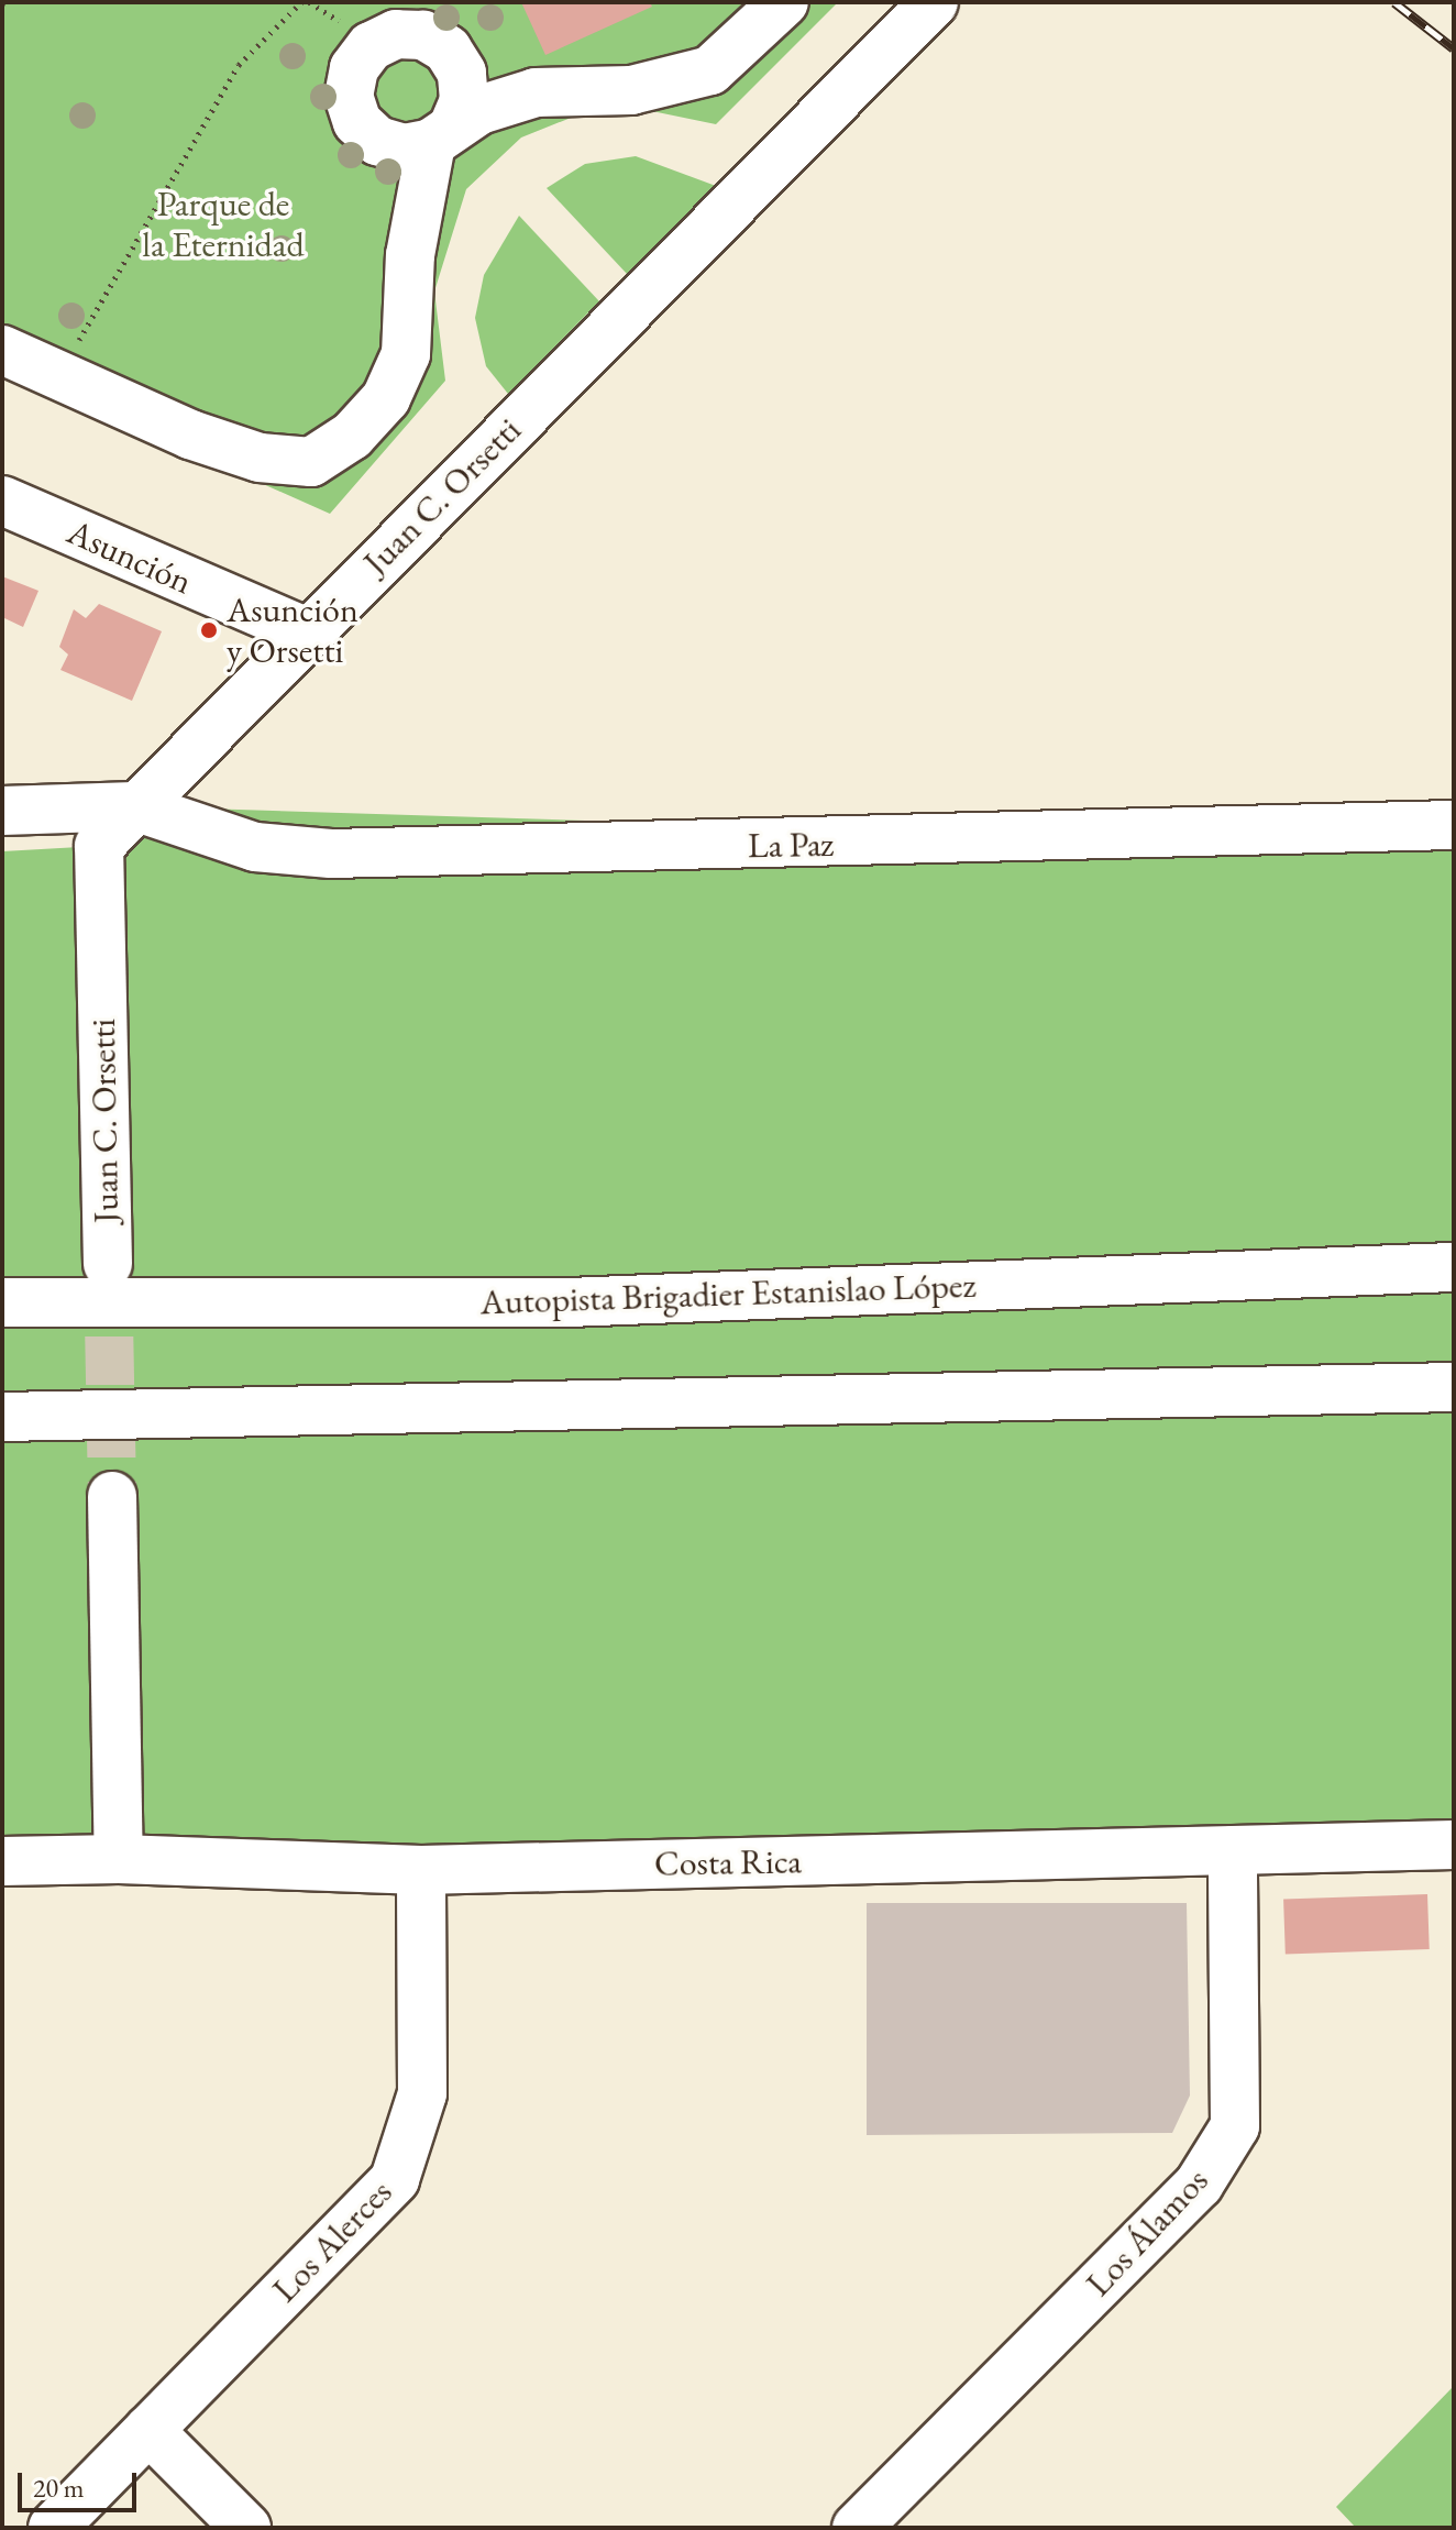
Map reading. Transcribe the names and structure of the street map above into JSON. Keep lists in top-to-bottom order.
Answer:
{
  "streets": {
    "main road": [
      "Juan C. Orsetti",
      "Asunción",
      "La Paz",
      "Autopista Brigadier Estanislao López",
      "Costa Rica",
      "Los Álamos",
      "Los Alerces"
    ]
  },
  "crossings": [
    ["Juan C. Orsetti", "Asunción"],
    ["Juan C. Orsetti", "La Paz"],
    ["Costa Rica", "Los Álamos"],
    ["Costa Rica", "Los Alerces"]
  ],
  "parks": ["Parque de la Eternidad"],
  "places": ["Asunción y Orsetti"],
  "scale_bar": "20 m"
}
